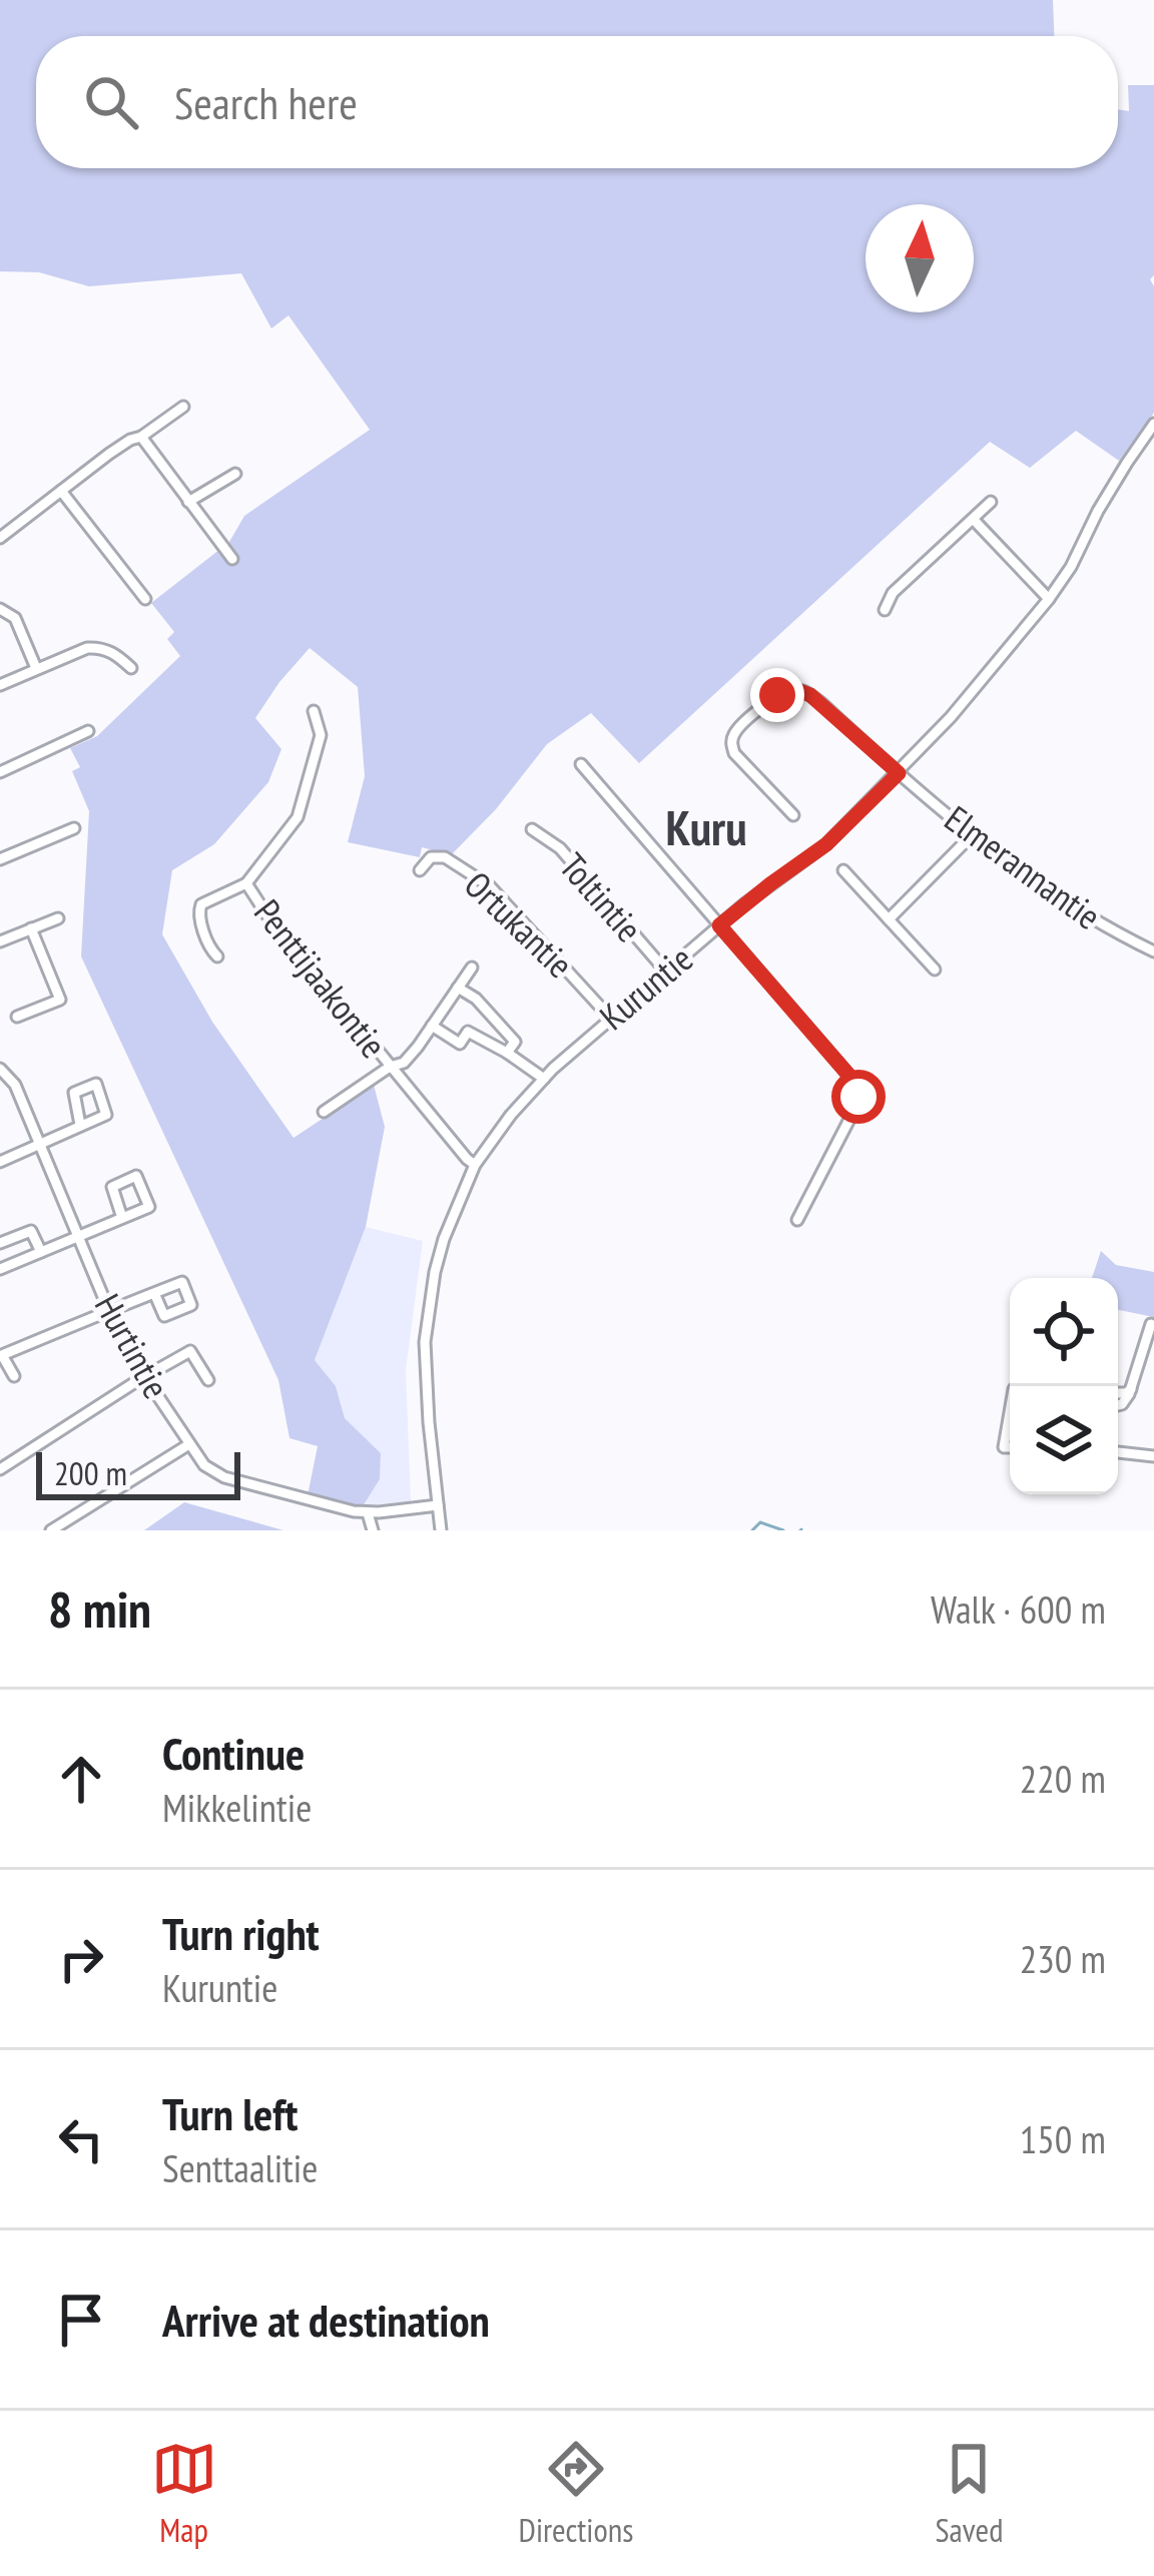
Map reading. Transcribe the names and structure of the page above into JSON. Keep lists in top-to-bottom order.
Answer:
{
  "streets": {
    "street": [
      "Elmerannantie",
      "Toltintie",
      "Ortukantie",
      "Penttijaakontie",
      "Kuruntie",
      "Hurtintie"
    ]
  },
  "crossings": [
    ["Elmerannantie", "Kuruntie"],
    ["Toltintie", "Kuruntie"],
    ["Ortukantie", "Kuruntie"],
    ["Penttijaakontie", "Kuruntie"],
    ["Kuruntie", "Hurtintie"]
  ],
  "districts": ["Kuru"],
  "scale_bar": "200 m",
  "north": "top",
  "page": {
    "search": "Search here",
    "scale": "200 m",
    "heading": ["8 min", "Walk · 600 m"],
    "list": [
      ["Continue", "Mikkelintie", "220 m"],
      ["Turn right", "Kuruntie", "230 m"],
      ["Turn left", "Senttaalitie", "150 m"],
      "Arrive at destination"
    ],
    "nav": ["Map", "Directions", "Saved"]
  }
}
